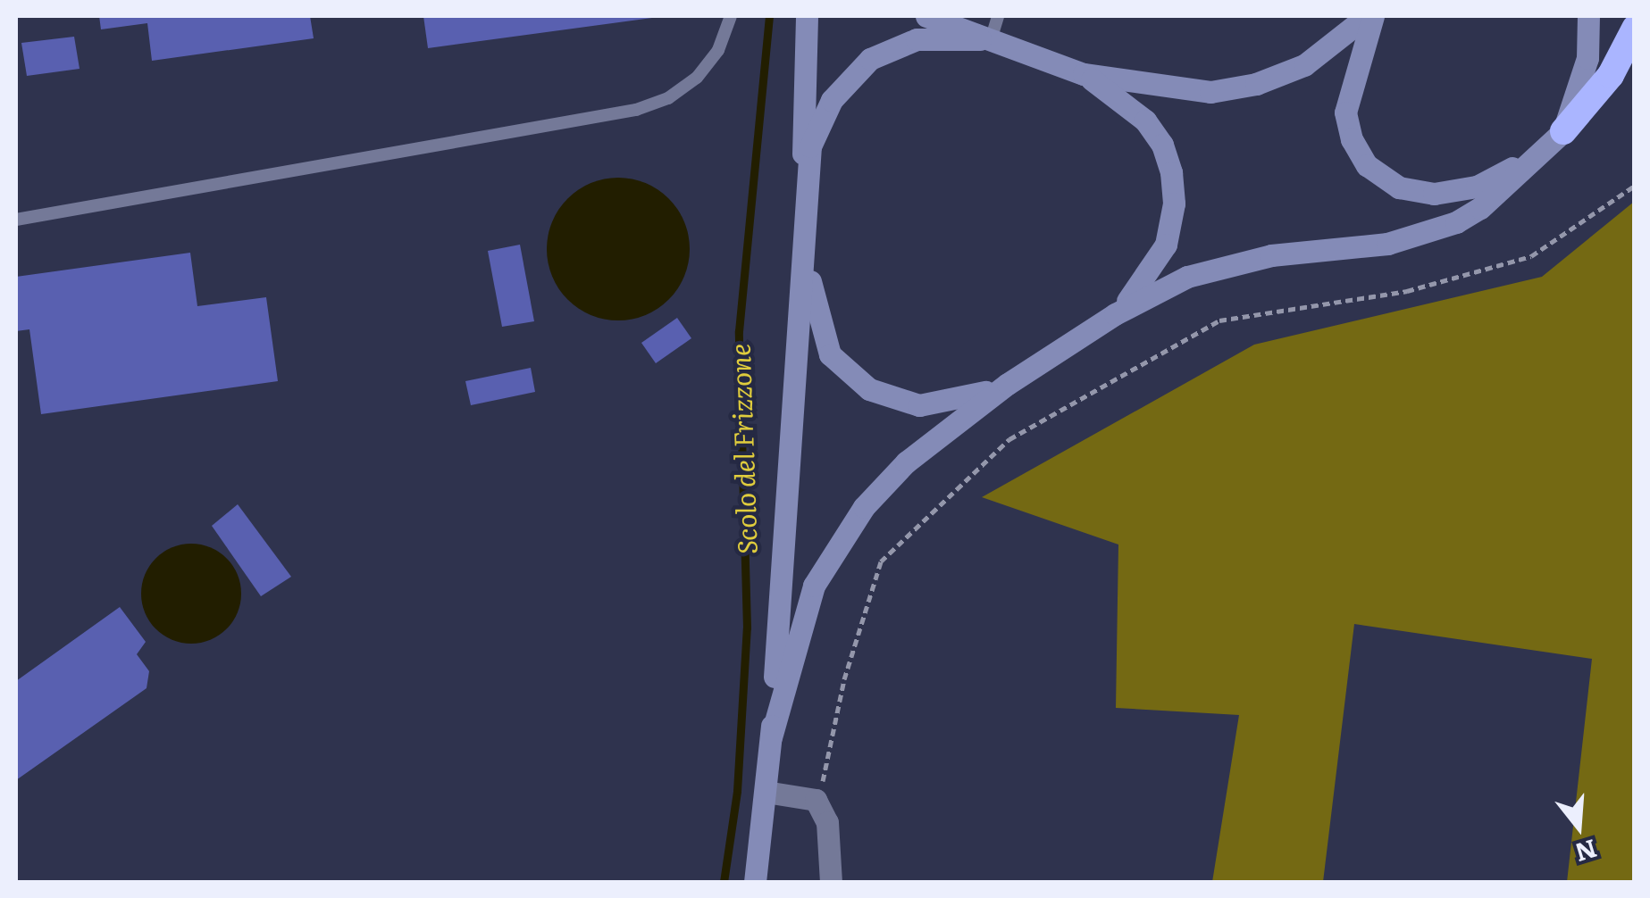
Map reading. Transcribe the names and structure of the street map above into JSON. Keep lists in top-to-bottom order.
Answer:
{
  "water": ["Scolo del Frizzone"],
  "north": "bottom"
}
